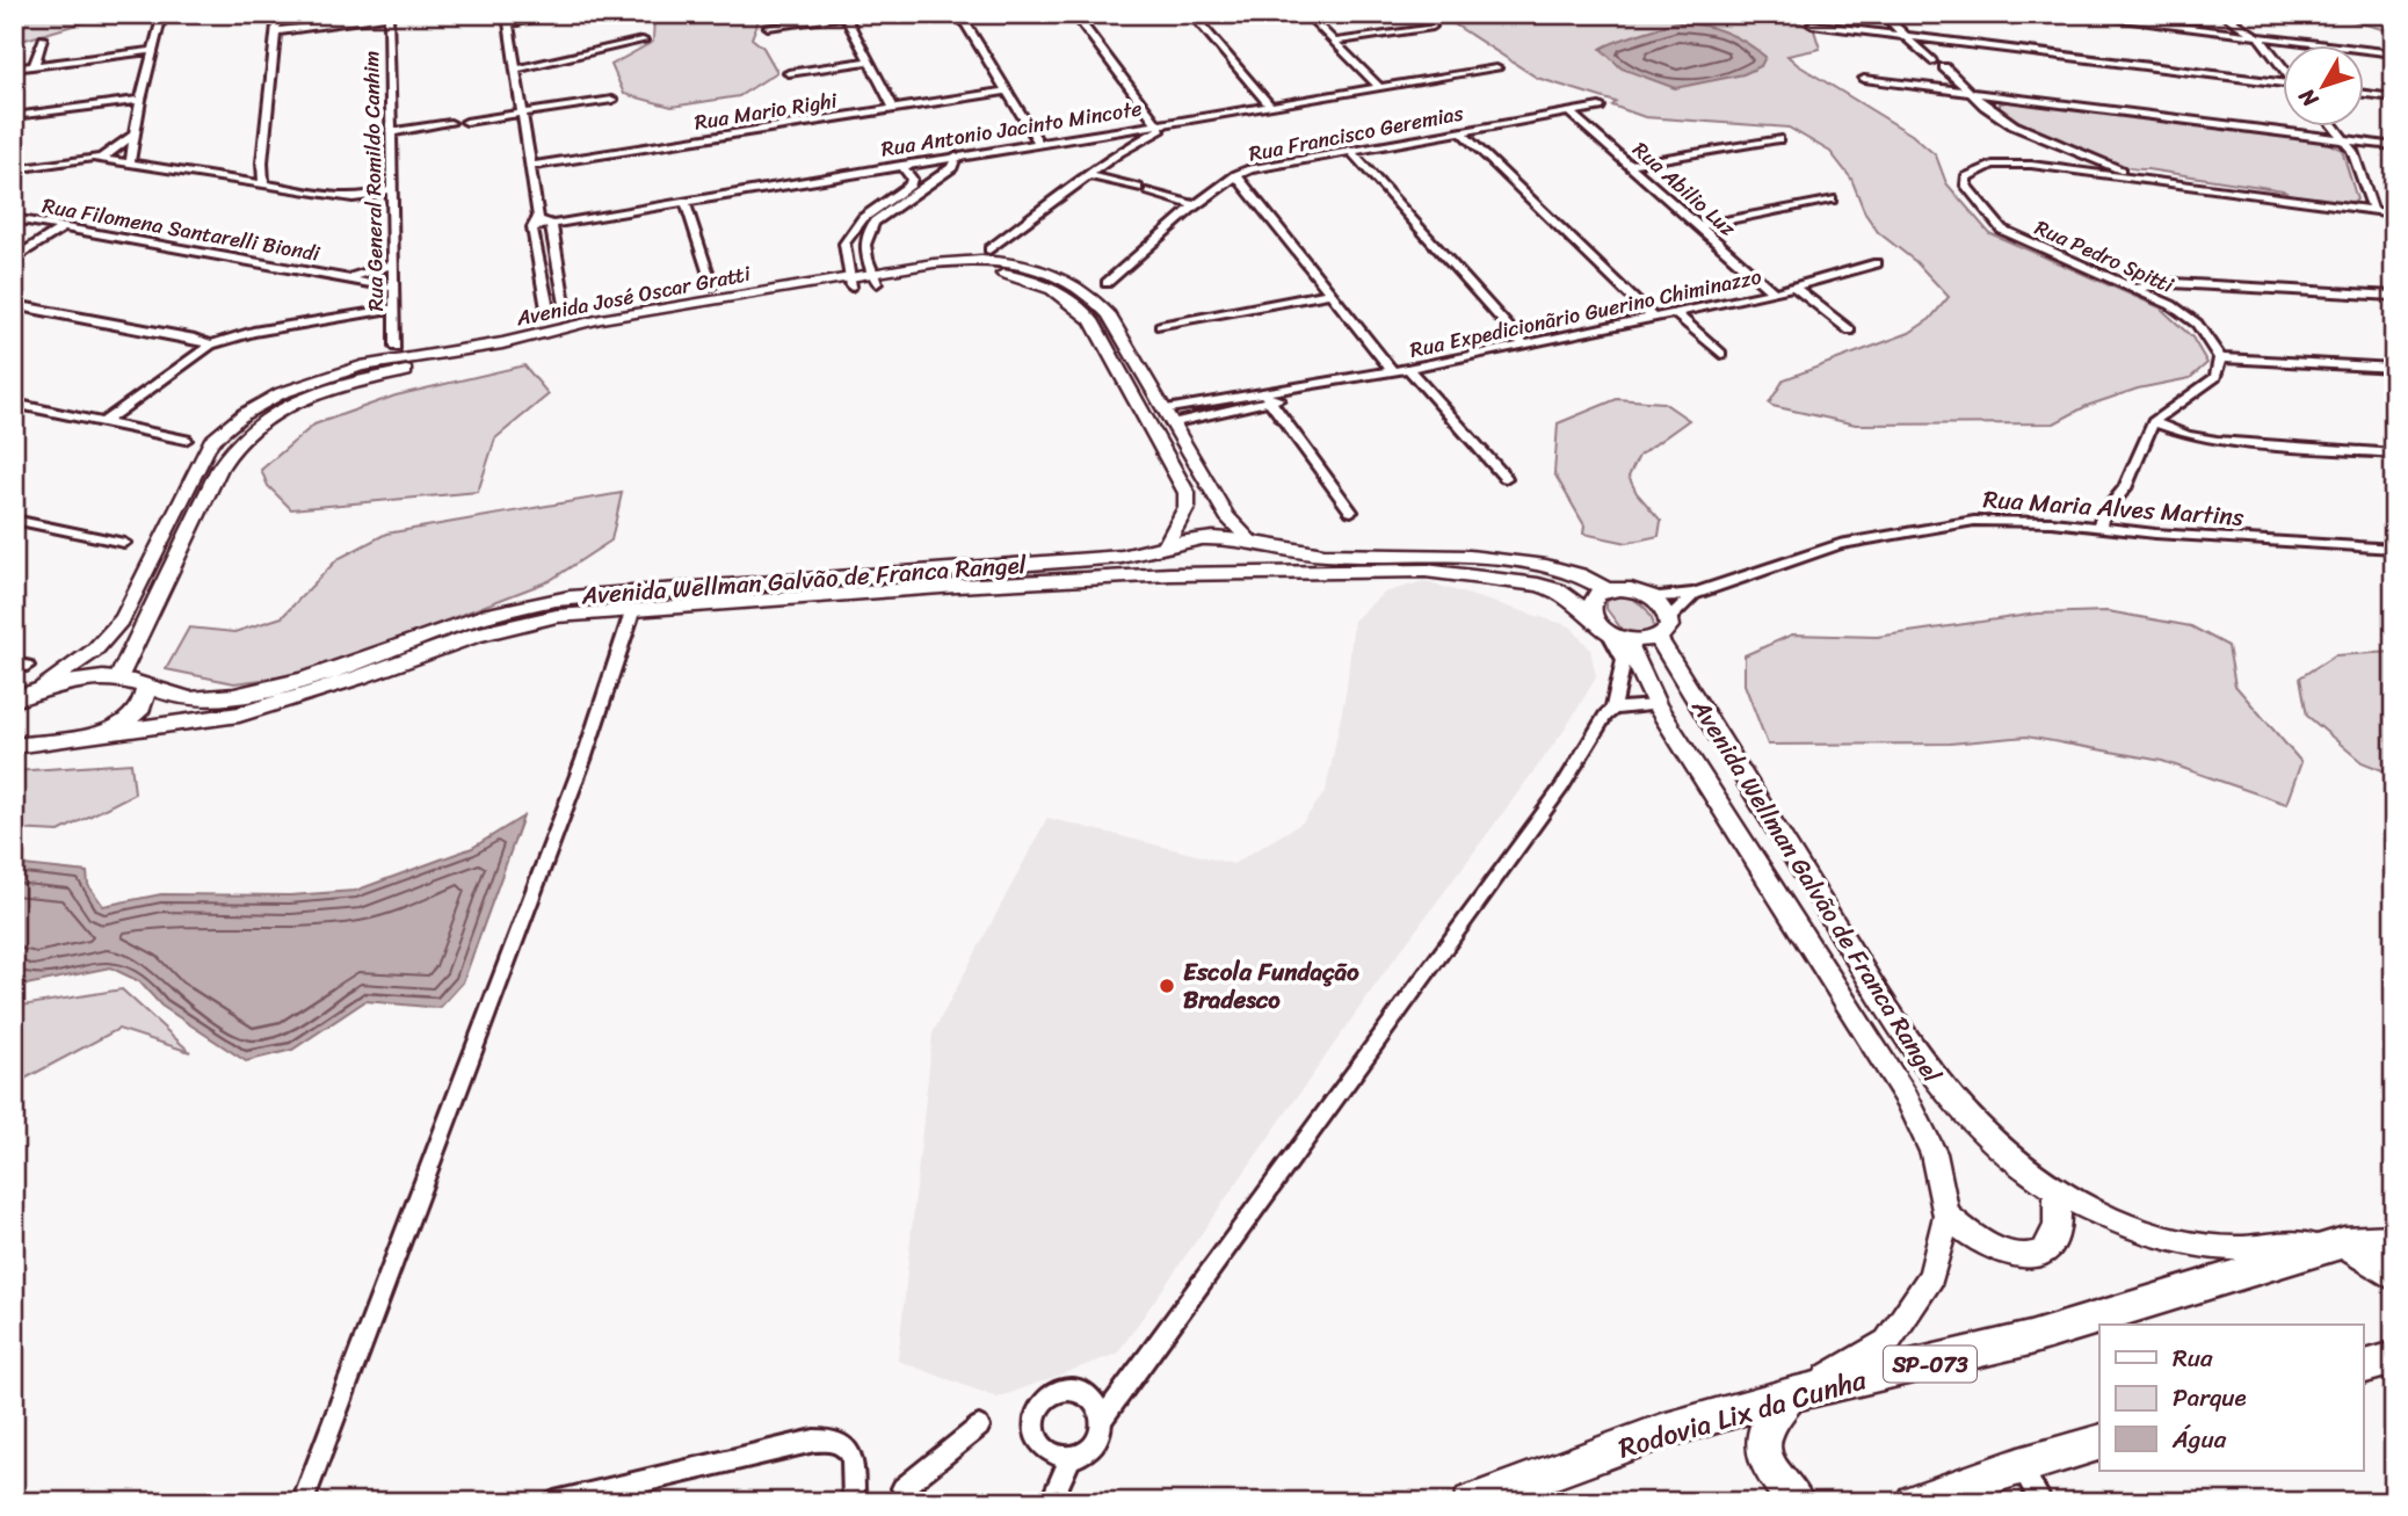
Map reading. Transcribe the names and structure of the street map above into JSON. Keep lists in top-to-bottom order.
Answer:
{
  "streets": {
    "main road": ["Avenida Wellman Galvão de Franca Rangel", "SP-073", "Rodovia Lix da Cunha"],
    "street": [
      "Rua Mario Righi",
      "Rua Antonio Jacinto Mincote",
      "Rua Francisco Geremias",
      "Rua General Romildo Canhim",
      "Rua Abilio Luz",
      "Rua Filomena Santarelli Biondi",
      "Rua Pedro Spitti",
      "Avenida José Oscar Gratti",
      "Rua Expedicionãrio Guerino Chiminazzo",
      "Rua Maria Alves Martins"
    ]
  },
  "crossings": [
    ["Rua Francisco Geremias", "Rua Abilio Luz"],
    ["Rua General Romildo Canhim", "Rua Filomena Santarelli Biondi"],
    ["Rua Abilio Luz", "Rua Expedicionãrio Guerino Chiminazzo"],
    ["Avenida José Oscar Gratti", "Rua Expedicionãrio Guerino Chiminazzo"],
    ["Avenida José Oscar Gratti", "Avenida Wellman Galvão de Franca Rangel"],
    ["Rua Maria Alves Martins", "Avenida Wellman Galvão de Franca Rangel"],
    ["Avenida Wellman Galvão de Franca Rangel", "Rodovia Lix da Cunha"]
  ],
  "places": ["Escola Fundação Bradesco"],
  "legend": ["Rua", "Parque", "Água"],
  "north": "bottom left"
}
